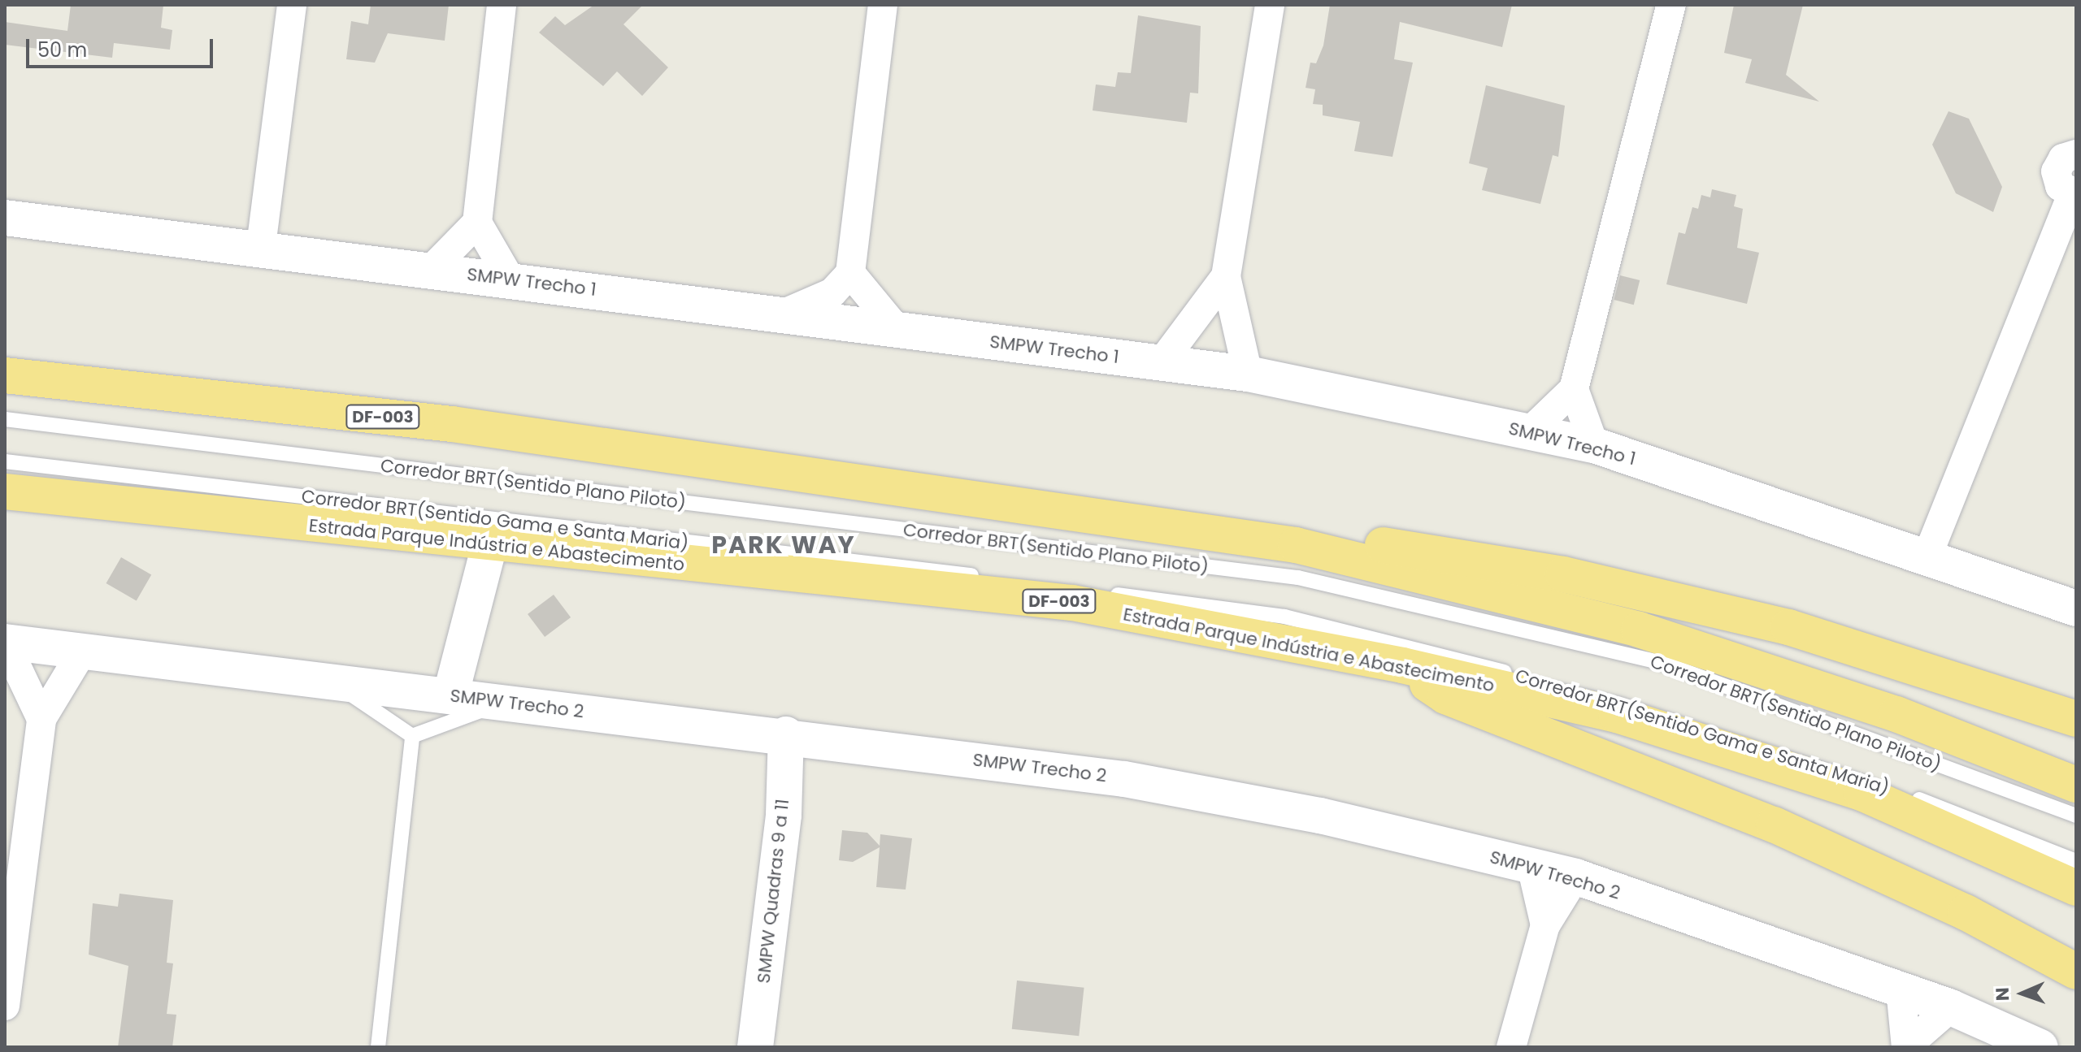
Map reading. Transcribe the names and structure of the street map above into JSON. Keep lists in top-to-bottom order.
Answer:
{
  "streets": {
    "highway": ["DF-003", "Estrada Parque Indústria e Abastecimento"],
    "street": ["SMPW Trecho 1", "SMPW Trecho 2", "SMPW Quadras 9 a 11"],
    "lane": ["Corredor BRT(Sentido Plano Piloto)", "Corredor BRT(Sentido Gama e Santa Maria)"]
  },
  "crossings": [
    ["SMPW Trecho 2", "SMPW Quadras 9 a 11"]
  ],
  "districts": ["PARK WAY"],
  "scale_bar": "50 m",
  "north": "left"
}
